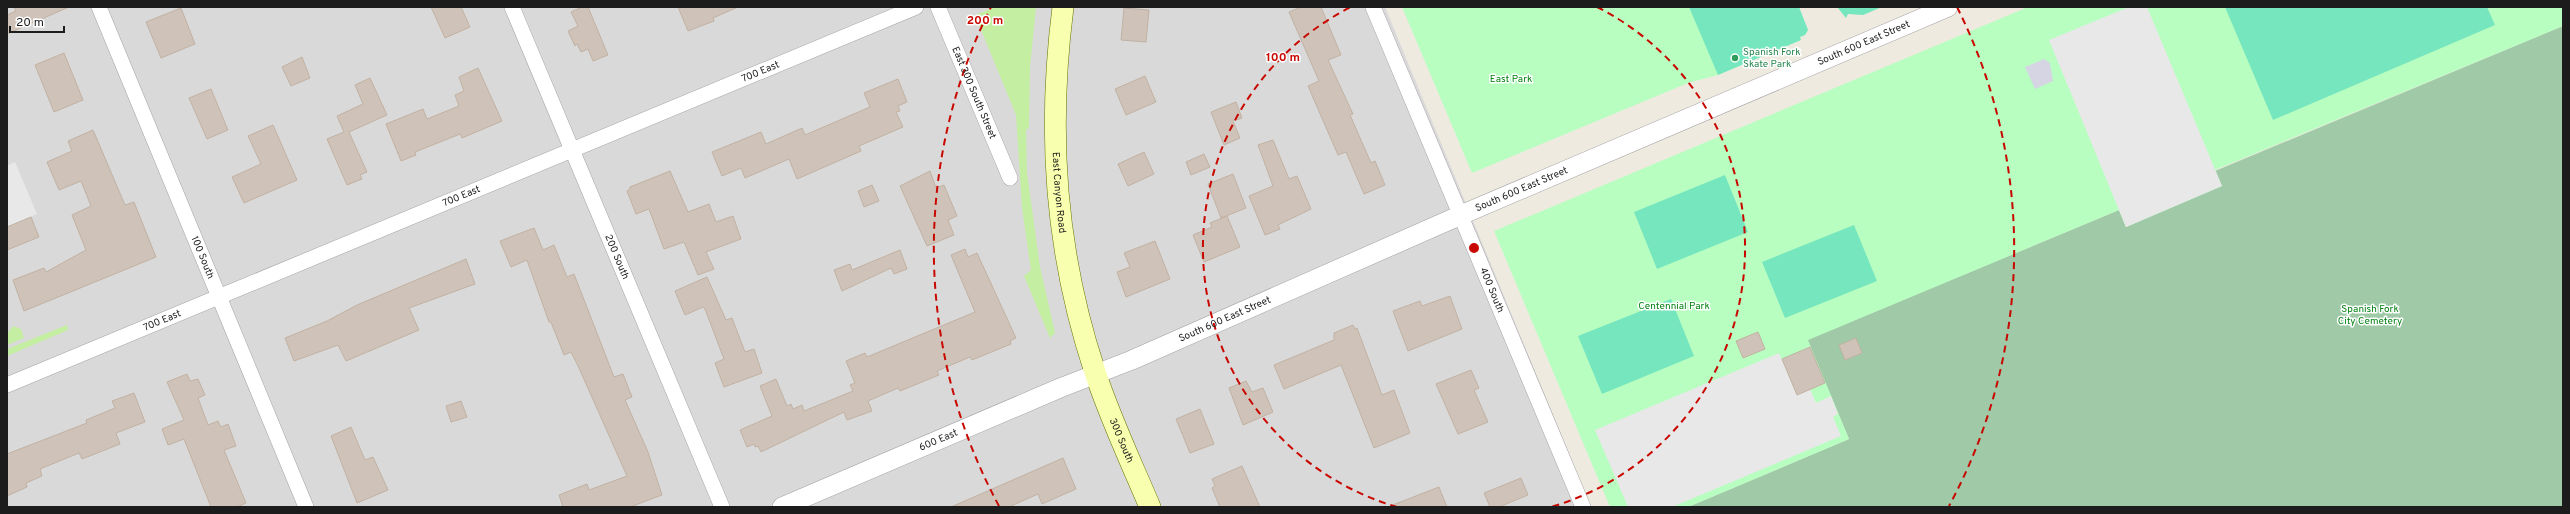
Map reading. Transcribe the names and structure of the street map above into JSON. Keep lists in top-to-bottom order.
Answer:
{
  "streets": {
    "main road": ["East Canyon Road", "300 South"],
    "street": [
      "South 600 East Street",
      "700 East",
      "East 300 South Street",
      "100 South",
      "200 South",
      "400 South",
      "600 East"
    ]
  },
  "crossings": [
    ["South 600 East Street", "East Canyon Road"],
    ["South 600 East Street", "400 South"],
    ["South 600 East Street", "600 East"],
    ["South 600 East Street", "300 South"],
    ["700 East", "100 South"],
    ["700 East", "200 South"],
    ["East Canyon Road", "600 East"],
    ["East Canyon Road", "300 South"],
    ["600 East", "300 South"]
  ],
  "parks": ["East Park", "Centennial Park", "Spanish Fork City Cemetery"],
  "places": ["Spanish Fork Skate Park"],
  "scale_bar": "20 m",
  "rings": ["200 m", "100 m"]
}
